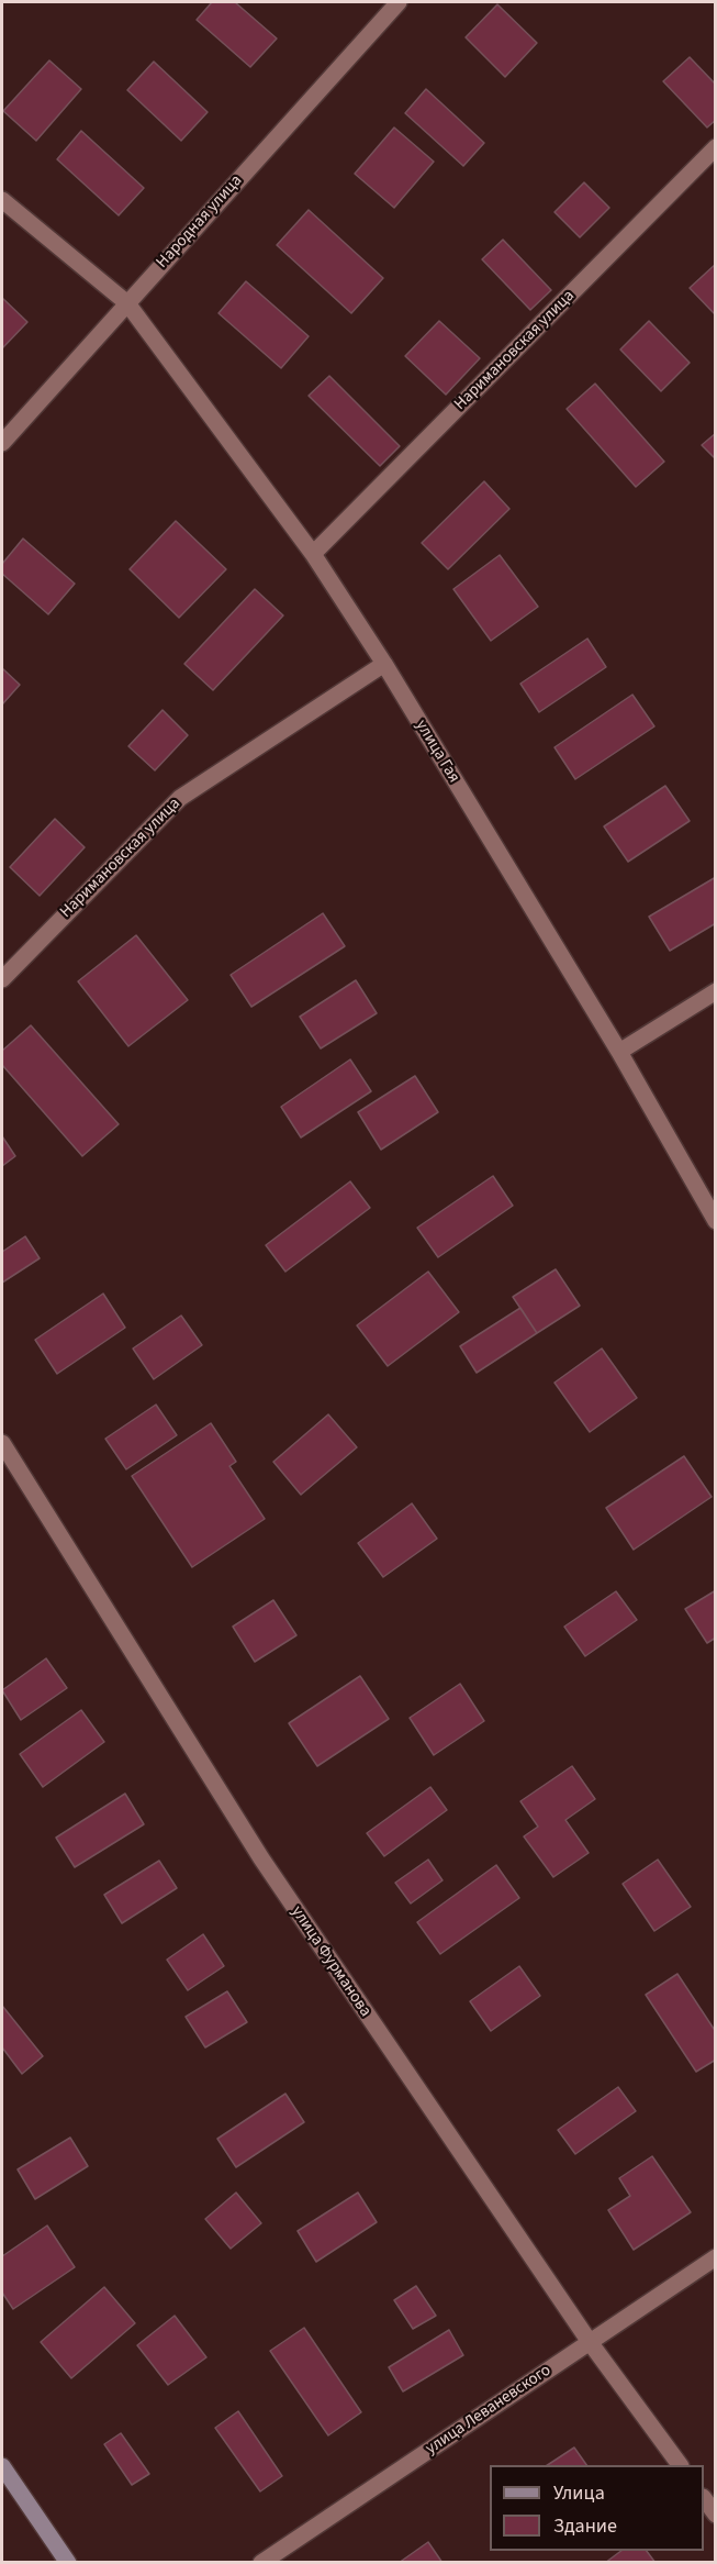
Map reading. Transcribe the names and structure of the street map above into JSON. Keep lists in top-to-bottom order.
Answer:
{
  "streets": {
    "street": [
      "Народная улица",
      "Наримановская улица",
      "улица Гая",
      "улица Фурманова",
      "улица Леваневского"
    ]
  },
  "crossings": [
    ["Народная улица", "улица Гая"],
    ["Наримановская улица", "улица Гая"],
    ["улица Фурманова", "улица Леваневского"]
  ],
  "legend": ["Улица", "Здание"]
}
